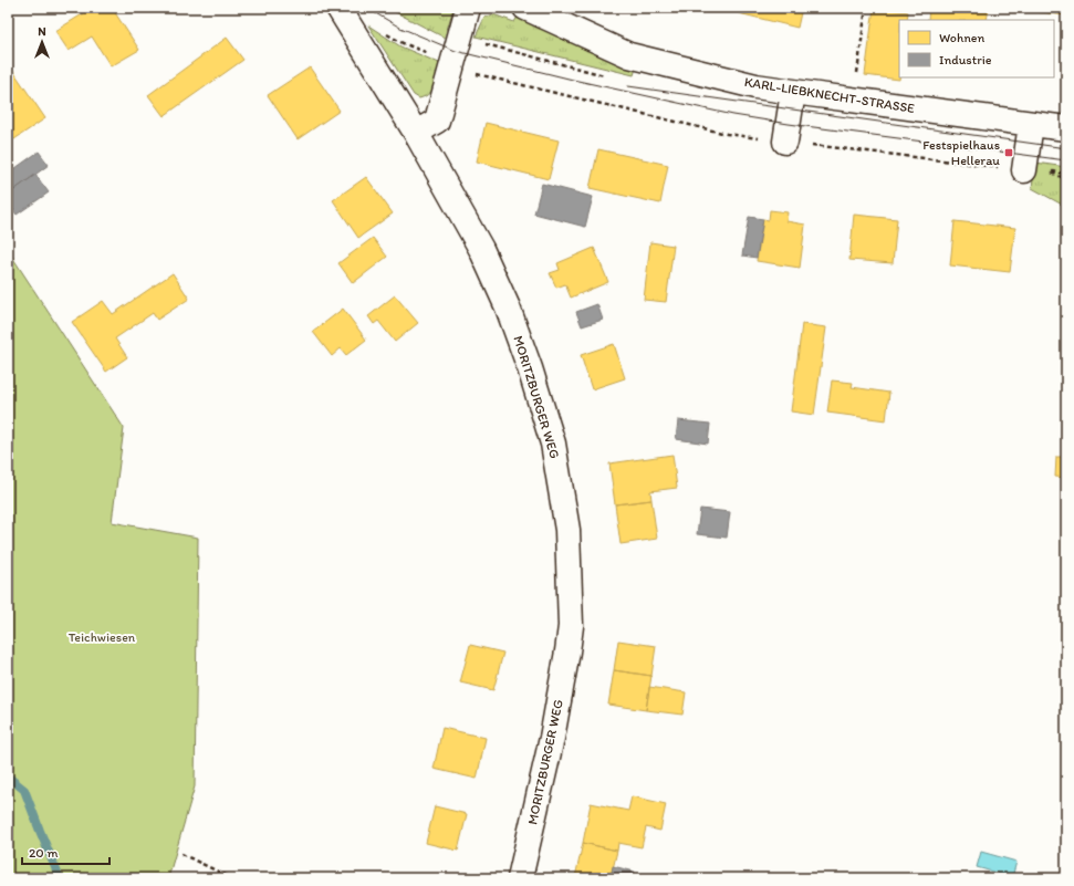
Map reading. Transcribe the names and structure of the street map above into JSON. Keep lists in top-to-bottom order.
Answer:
{
  "streets": {
    "street": ["KARL-LIEBKNECHT-STRASSE", "MORITZBURGER WEG"]
  },
  "parks": ["Teichwiesen"],
  "places": {
    "transit": ["Festspielhaus Hellerau"]
  },
  "legend": ["Wohnen", "Industrie"],
  "scale_bar": "20 m",
  "north": "top"
}
